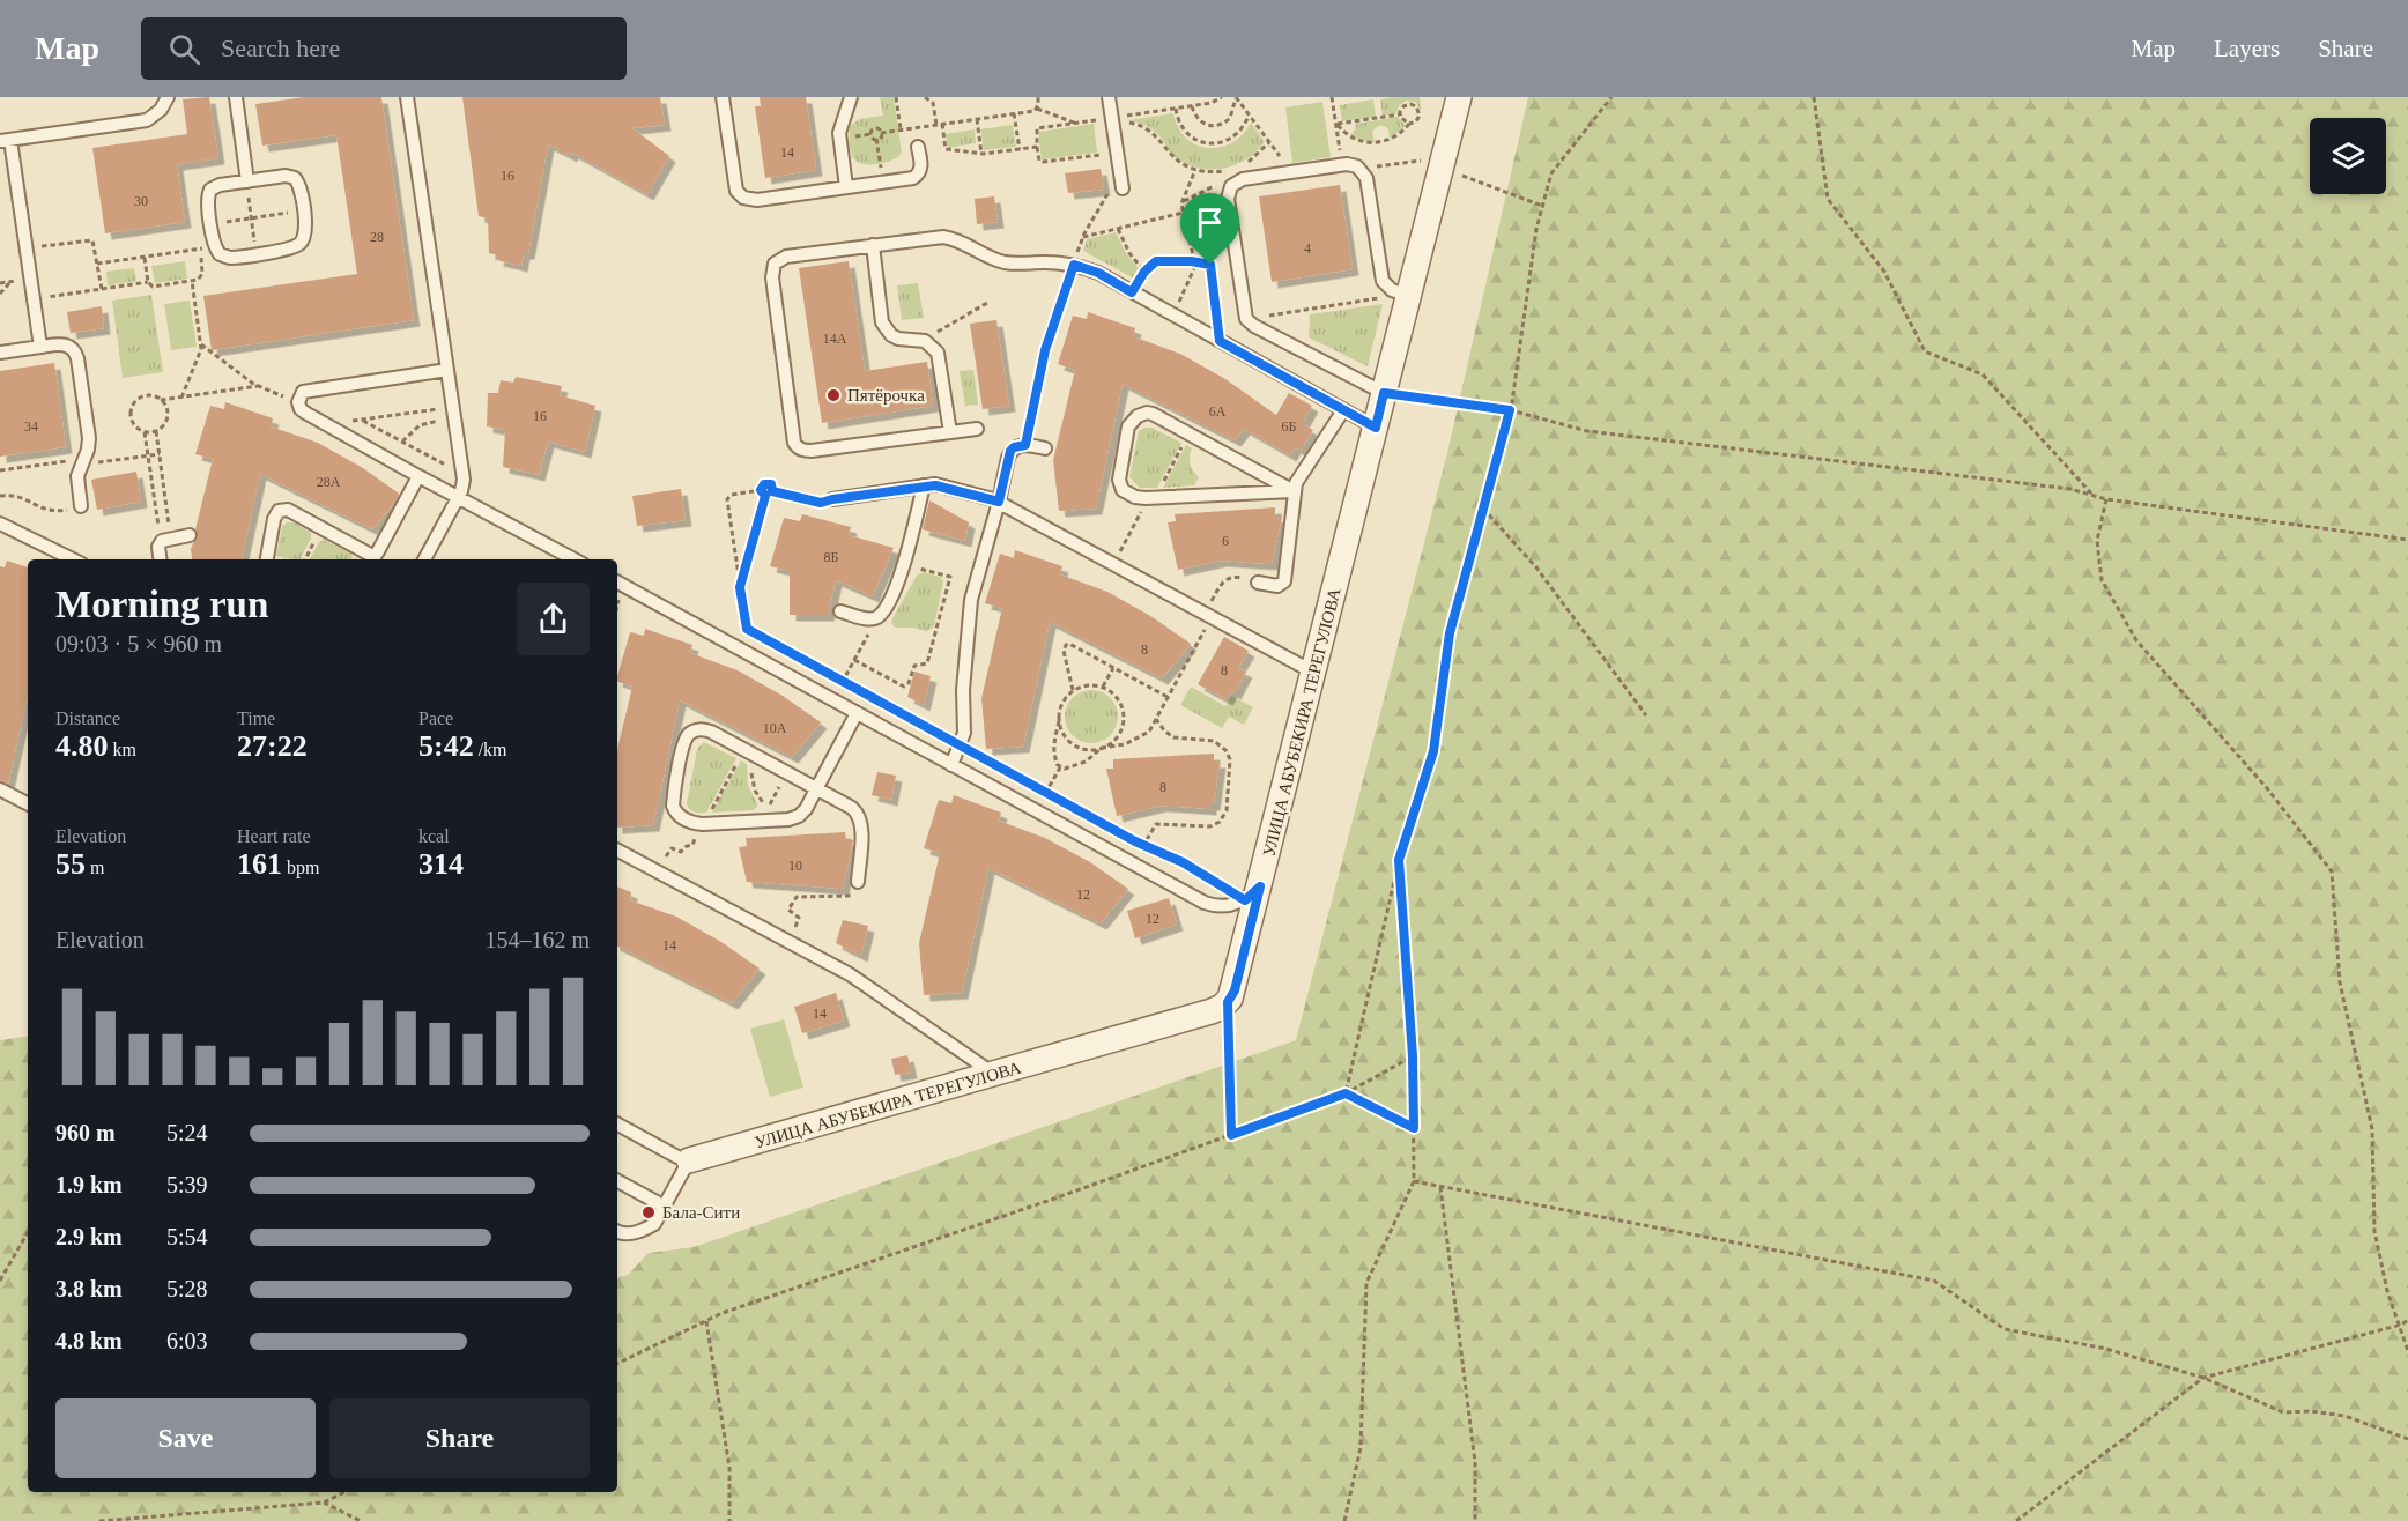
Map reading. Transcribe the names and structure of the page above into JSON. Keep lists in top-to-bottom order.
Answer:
{
  "streets": {
    "street": ["УЛИЦА АБУБЕКИРА ТЕРЕГУЛОВА"]
  },
  "places": ["Пятёрочка", "Бала-Сити"],
  "house_numbers": [
    "14",
    "16",
    "30",
    "28",
    "4",
    "14А",
    "6А",
    "16",
    "34",
    "6Б",
    "28А",
    "6",
    "8Б",
    "8",
    "8",
    "10А",
    "8",
    "10",
    "12",
    "12",
    "14",
    "14"
  ],
  "page": {
    "header": "Map",
    "search": "Search here",
    "nav": ["Map", "Layers", "Share"],
    "heading": ["Morning run", "09:03 · 5 × 960 m"],
    "stats": [
      ["Distance", "4.80 km"],
      ["Time", "27:22"],
      ["Pace", "5:42 /km"],
      ["Elevation", "55 m"],
      ["Heart rate", "161 bpm"],
      ["kcal", "314"]
    ],
    "chart": ["Elevation", "154–162 m"],
    "list": [
      {
        "name": "960 m",
        "note": "5:24"
      },
      {
        "name": "1.9 km",
        "note": "5:39"
      },
      {
        "name": "2.9 km",
        "note": "5:54"
      },
      {
        "name": "3.8 km",
        "note": "5:28"
      },
      {
        "name": "4.8 km",
        "note": "6:03"
      }
    ],
    "buttons": ["Save", "Share"]
  }
}
